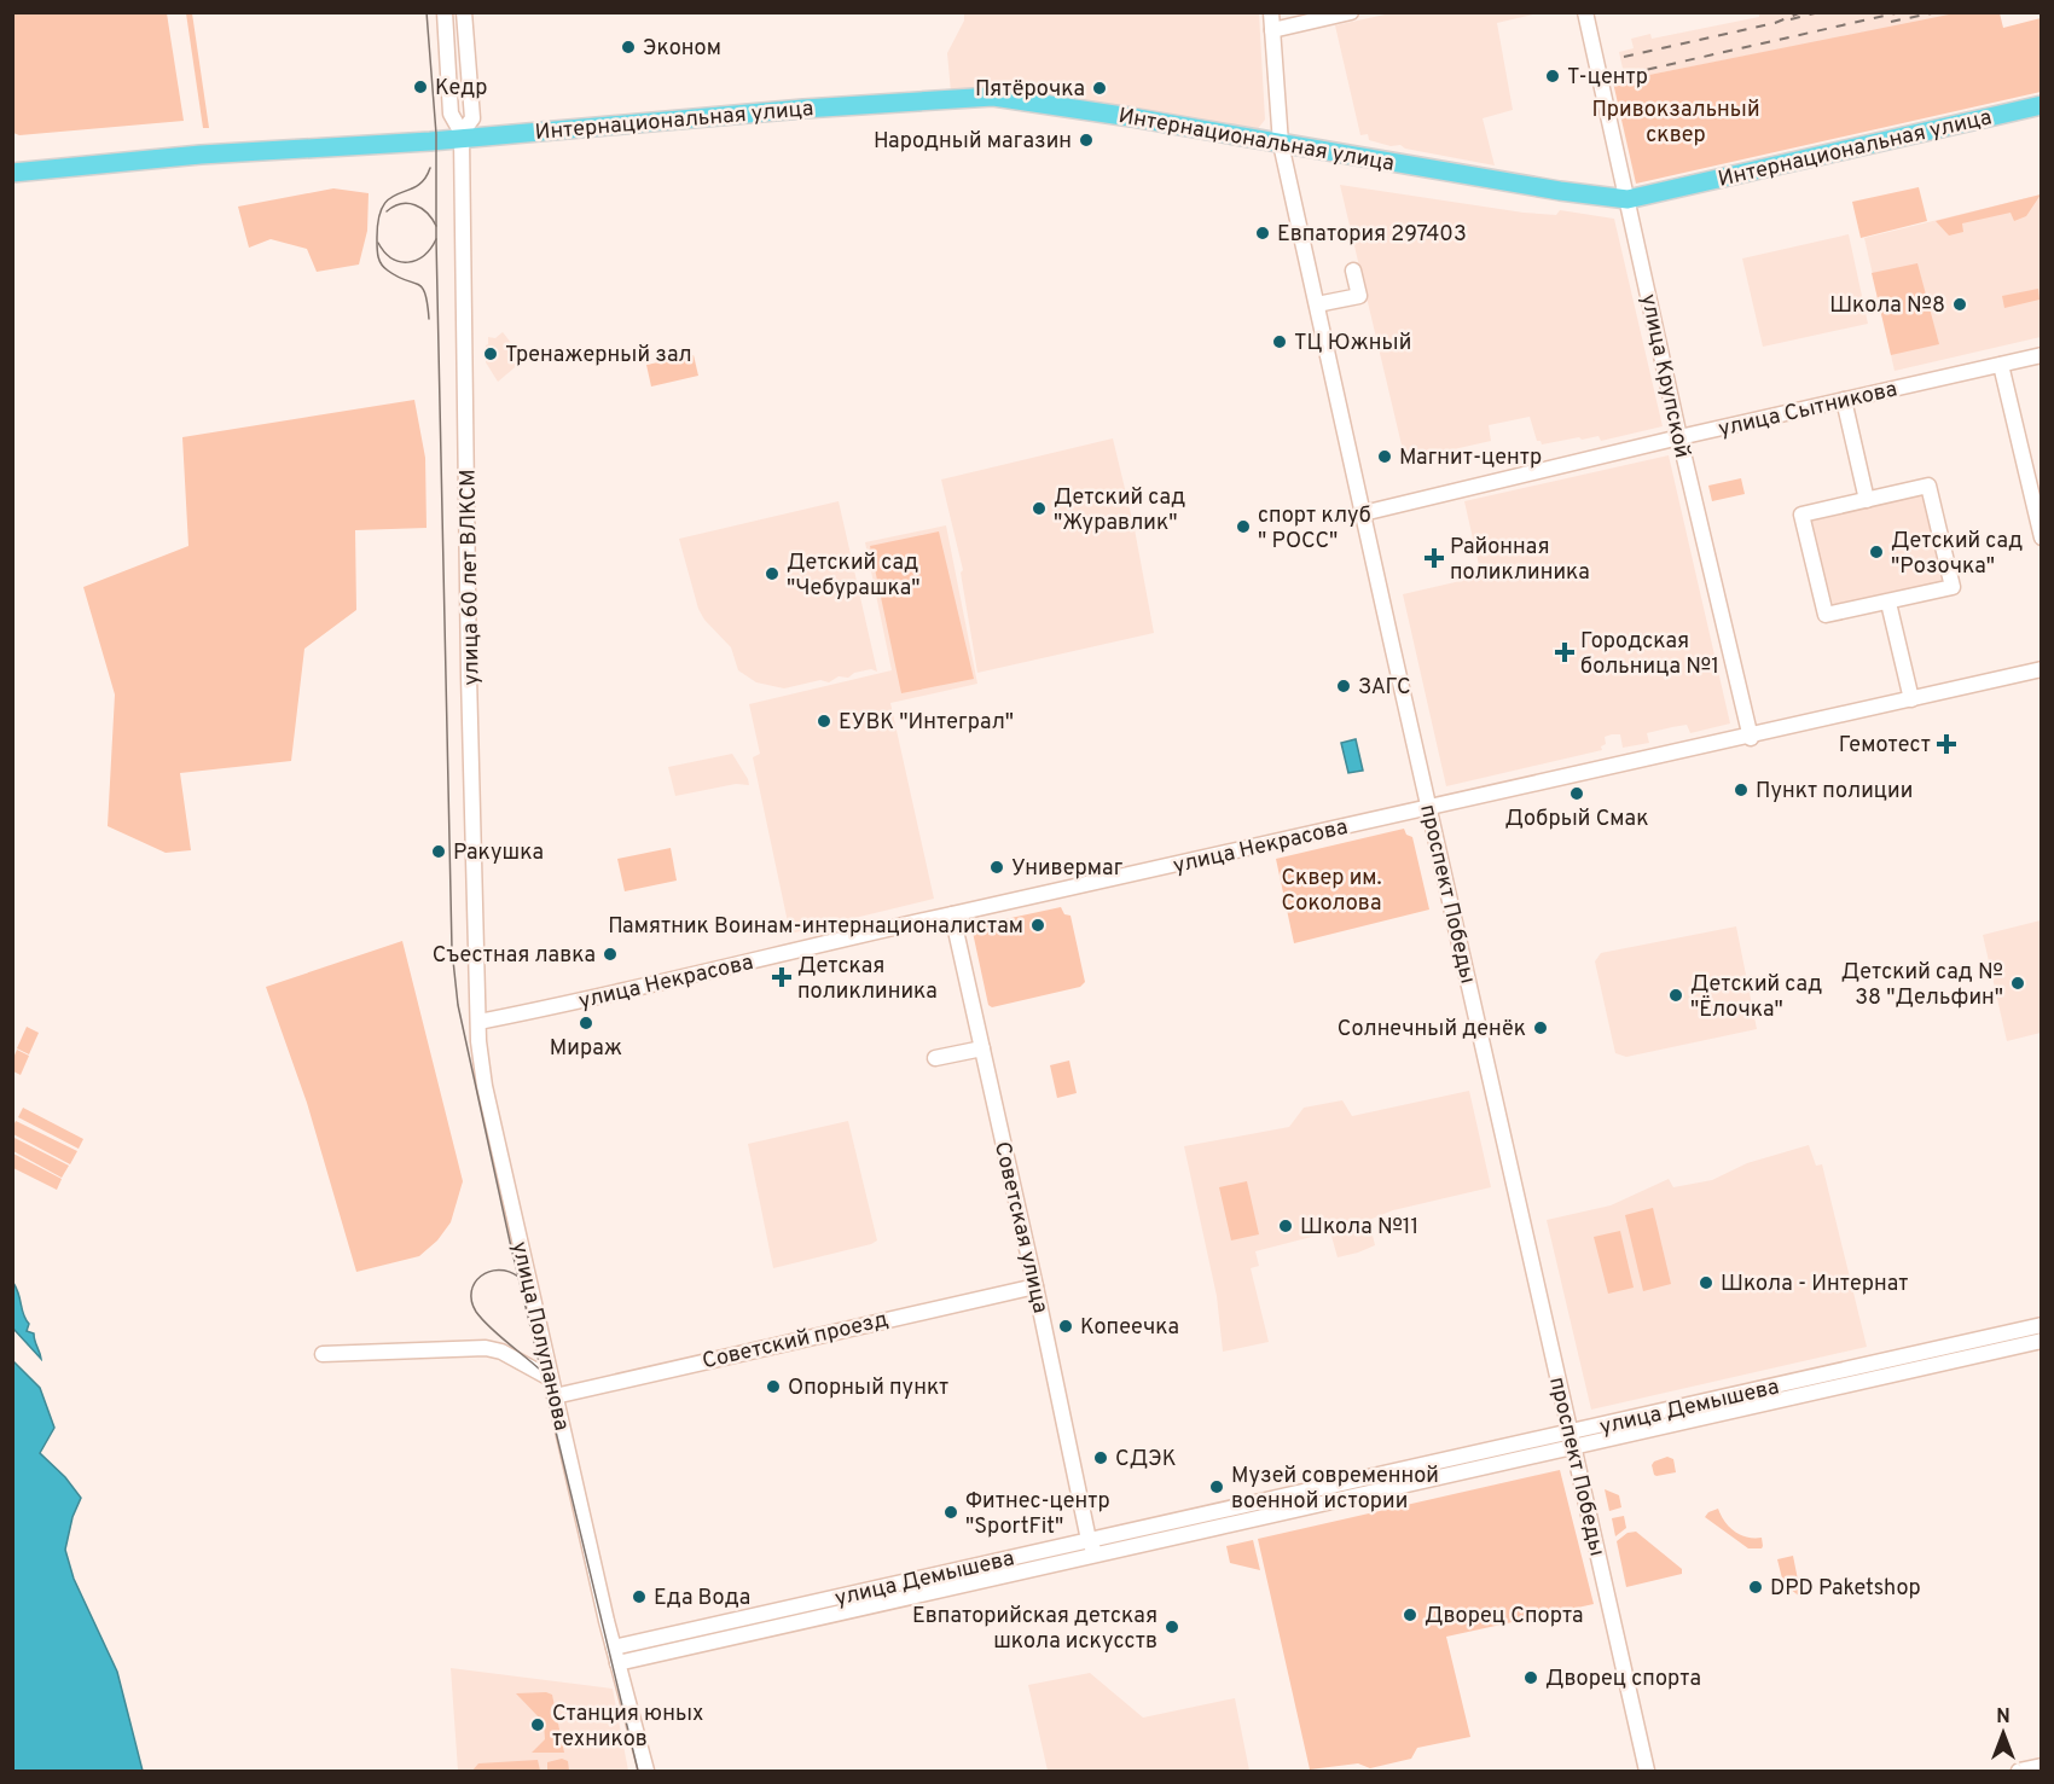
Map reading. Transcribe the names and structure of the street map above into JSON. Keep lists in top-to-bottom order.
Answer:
{
  "streets": {
    "main road": ["Интернациональная улица"],
    "street": [
      "улица Крупской",
      "улица Сытникова",
      "улица 60 лет ВЛКСМ",
      "улица Некрасова",
      "проспект Победы",
      "Советская улица",
      "улица Полупанова",
      "Советский проезд",
      "улица Демышева"
    ]
  },
  "crossings": [
    ["Интернациональная улица", "улица Крупской"],
    ["Интернациональная улица", "улица 60 лет ВЛКСМ"],
    ["Интернациональная улица", "проспект Победы"],
    ["улица Крупской", "улица Сытникова"],
    ["улица Крупской", "улица Некрасова"],
    ["улица Сытникова", "проспект Победы"],
    ["улица 60 лет ВЛКСМ", "улица Некрасова"],
    ["улица 60 лет ВЛКСМ", "улица Полупанова"],
    ["улица Некрасова", "проспект Победы"],
    ["улица Некрасова", "Советская улица"],
    ["улица Некрасова", "улица Полупанова"],
    ["проспект Победы", "улица Демышева"],
    ["Советская улица", "Советский проезд"],
    ["Советская улица", "улица Демышева"],
    ["улица Полупанова", "Советский проезд"],
    ["улица Полупанова", "улица Демышева"]
  ],
  "parks": ["Привокзальный сквер", "Сквер им. Соколова"],
  "places": {
    "other": [
      "Эконом",
      "Т-центр",
      "Кедр",
      "Пятёрочка",
      "Народный магазин",
      "Евпатория 297403",
      "Школа №8",
      "ТЦ Южный",
      "Тренажерный зал",
      "Магнит-центр",
      "Детский сад \"Журавлик\"",
      "спорт клуб \" РОСС\"",
      "Детский сад \"Розочка\"",
      "Детский сад \"Чебурашка\"",
      "ЗАГС",
      "ЕУВК \"Интеграл\"",
      "Пункт полиции",
      "Добрый Смак",
      "Ракушка",
      "Универмаг",
      "Памятник Воинам-интернационалистам",
      "Съестная лавка",
      "Детский сад № 38 \"Дельфин\"",
      "Детский сад \"Ёлочка\"",
      "Мираж",
      "Солнечный денёк",
      "Школа №11",
      "Школа - Интернат",
      "Копеечка",
      "Опорный пункт",
      "СДЭК",
      "Музей современной военной истории",
      "Фитнес-центр \"SportFit\"",
      "DPD Paketshop",
      "Еда Вода",
      "Дворец Спорта",
      "Евпаторийская детская школа искусств",
      "Дворец спорта",
      "Станция юных техников"
    ],
    "health": [
      "Районная поликлиника",
      "Городская больница №1",
      "Гемотест",
      "Детская поликлиника"
    ]
  },
  "north": "top"
}
